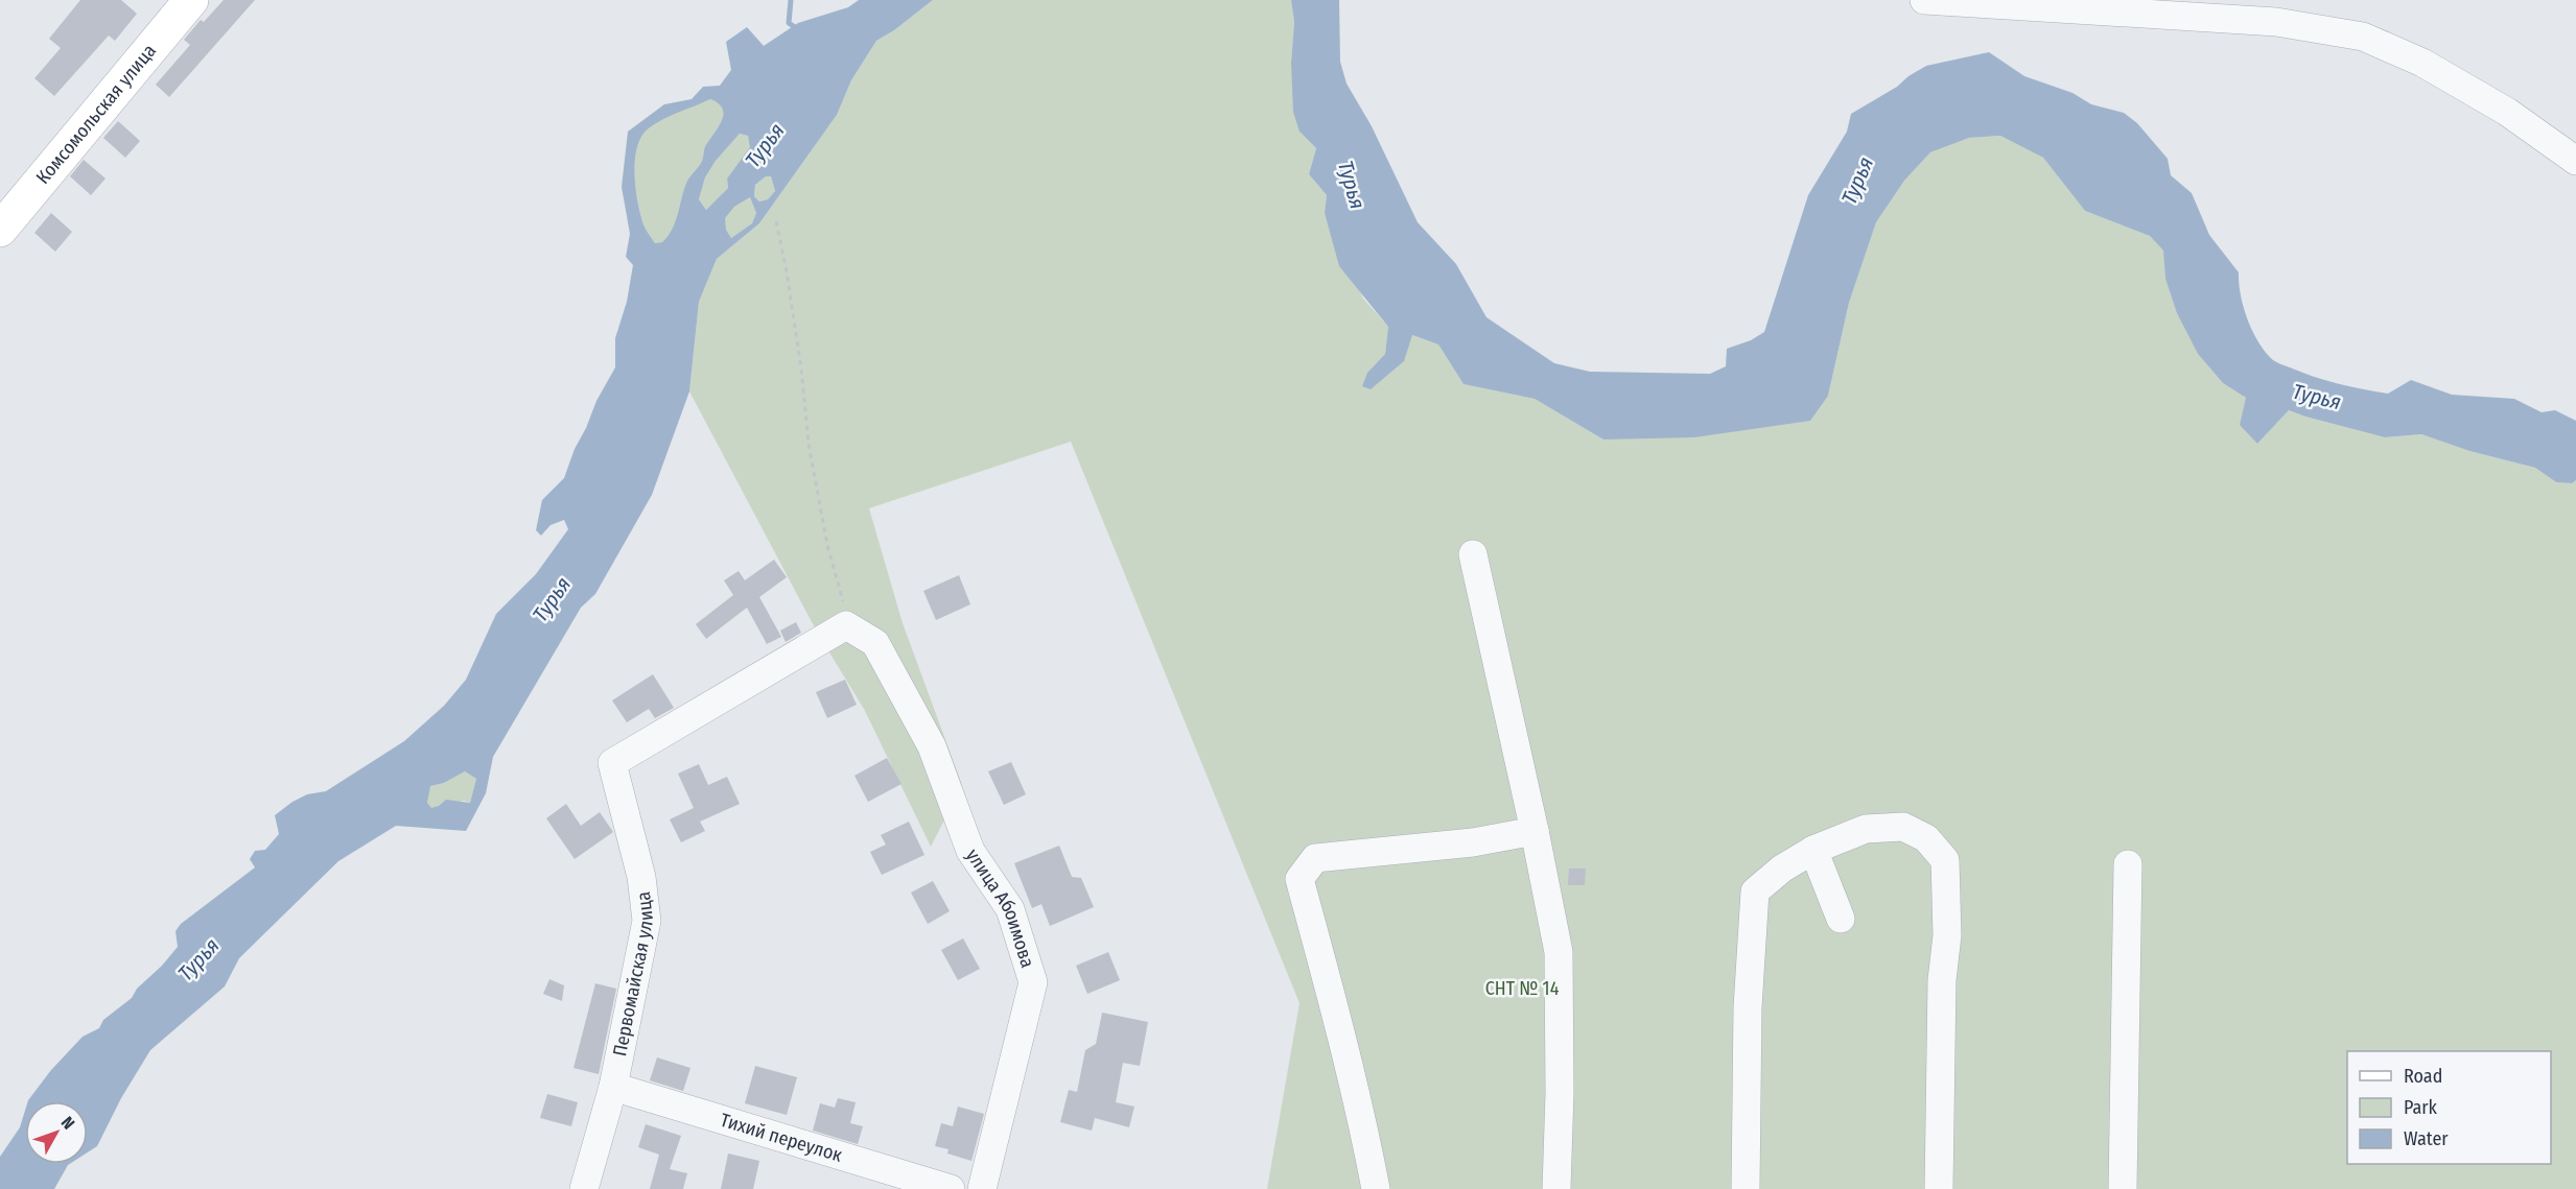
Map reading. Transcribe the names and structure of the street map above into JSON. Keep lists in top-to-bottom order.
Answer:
{
  "streets": {
    "main road": ["Комсомольская улица"],
    "street": ["улица Абоимова", "Первомайская улица", "Тихий переулок"]
  },
  "crossings": [
    ["улица Абоимова", "Первомайская улица"],
    ["Первомайская улица", "Тихий переулок"]
  ],
  "water": ["Турья"],
  "parks": ["СНТ № 14"],
  "legend": ["Road", "Park", "Water"],
  "north": "top right"
}
